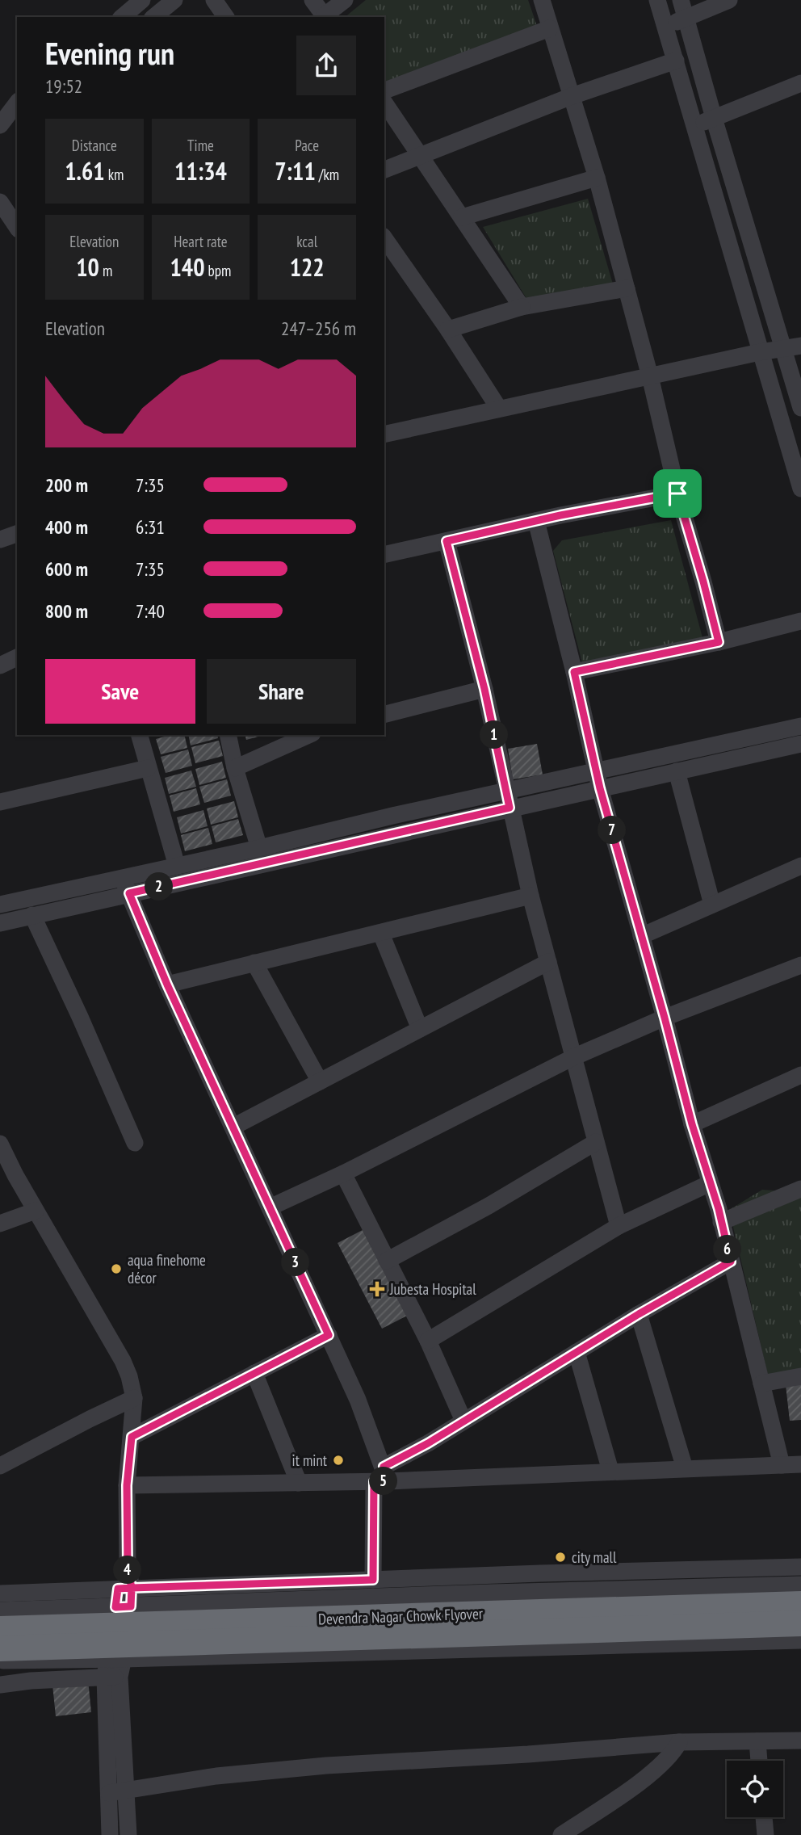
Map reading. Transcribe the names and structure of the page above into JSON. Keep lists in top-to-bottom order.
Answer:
{
  "streets": {
    "highway": ["Devendra Nagar Chowk Flyover"]
  },
  "places": {
    "other": ["aqua finehome décor", "it mint", "city mall"],
    "health": ["Jubesta Hospital"]
  },
  "page": {
    "heading": ["Evening run", "19:52"],
    "stats": [
      ["Distance", "1.61 km"],
      ["Time", "11:34"],
      ["Pace", "7:11 /km"],
      ["Elevation", "10 m"],
      ["Heart rate", "140 bpm"],
      ["kcal", "122"]
    ],
    "chart": ["Elevation", "247–256 m"],
    "list": [
      {
        "name": "200 m",
        "note": "7:35"
      },
      {
        "name": "400 m",
        "note": "6:31"
      },
      {
        "name": "600 m",
        "note": "7:35"
      },
      {
        "name": "800 m",
        "note": "7:40"
      }
    ],
    "buttons": ["Save", "Share"],
    "pins": [
      "1",
      "7",
      "2",
      "6",
      "3",
      "5",
      "4"
    ]
  }
}
